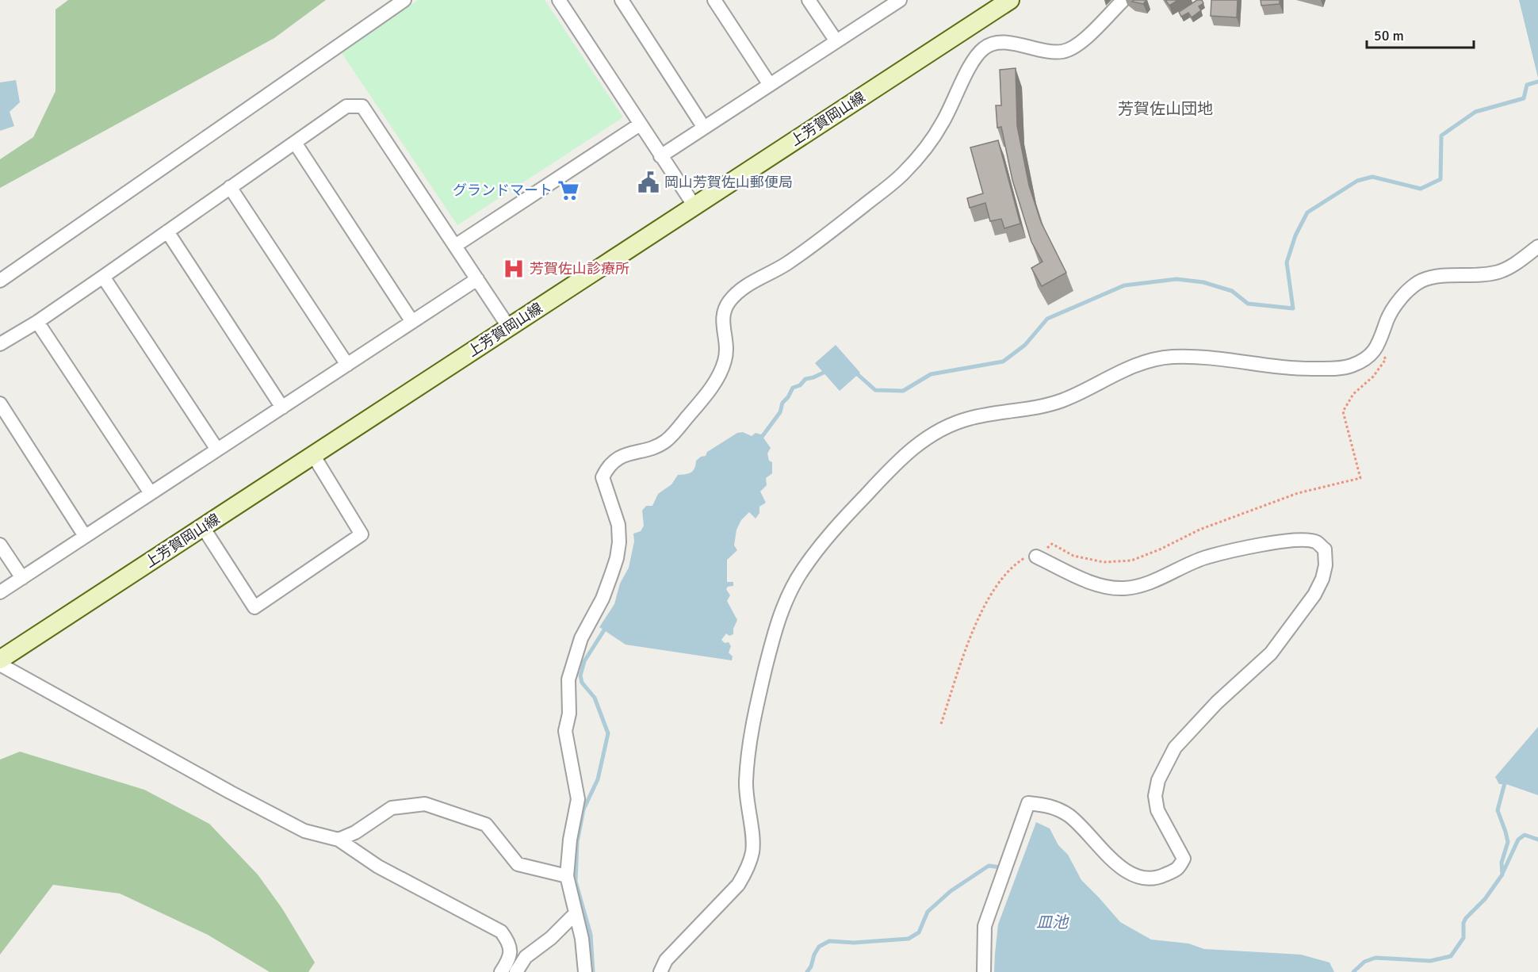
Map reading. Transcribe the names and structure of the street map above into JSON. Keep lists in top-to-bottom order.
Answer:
{
  "streets": {
    "main road": ["上芳賀岡山線"]
  },
  "districts": ["芳賀佐山団地"],
  "water": ["皿池"],
  "places": {
    "public building": ["岡山芳賀佐山郵便局"],
    "supermarket": ["グランドマート"],
    "hospital": ["芳賀佐山診療所"]
  },
  "scale_bar": "50 m"
}
